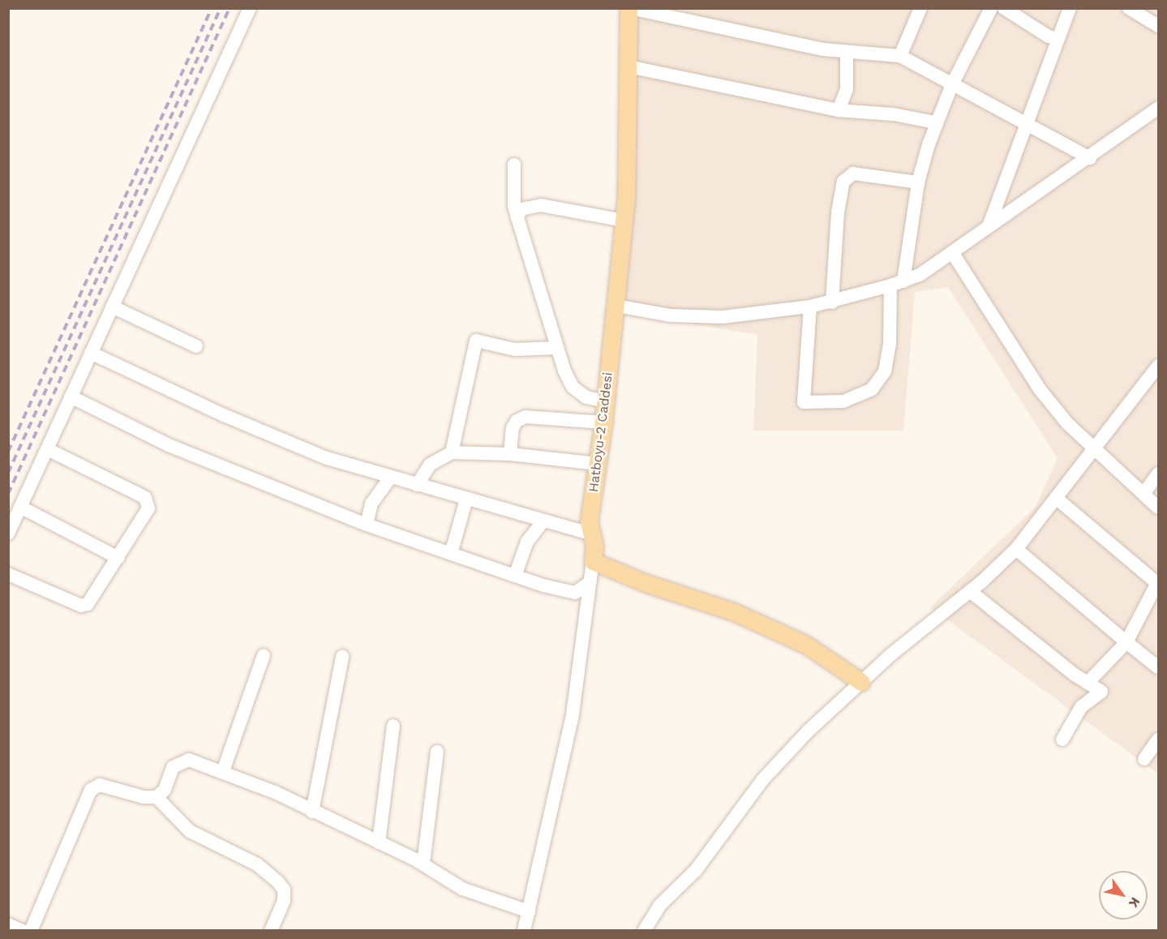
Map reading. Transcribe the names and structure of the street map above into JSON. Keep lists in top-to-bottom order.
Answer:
{
  "streets": {
    "main road": ["Hatboyu-2 Caddesi"]
  },
  "north": "bottom right"
}
